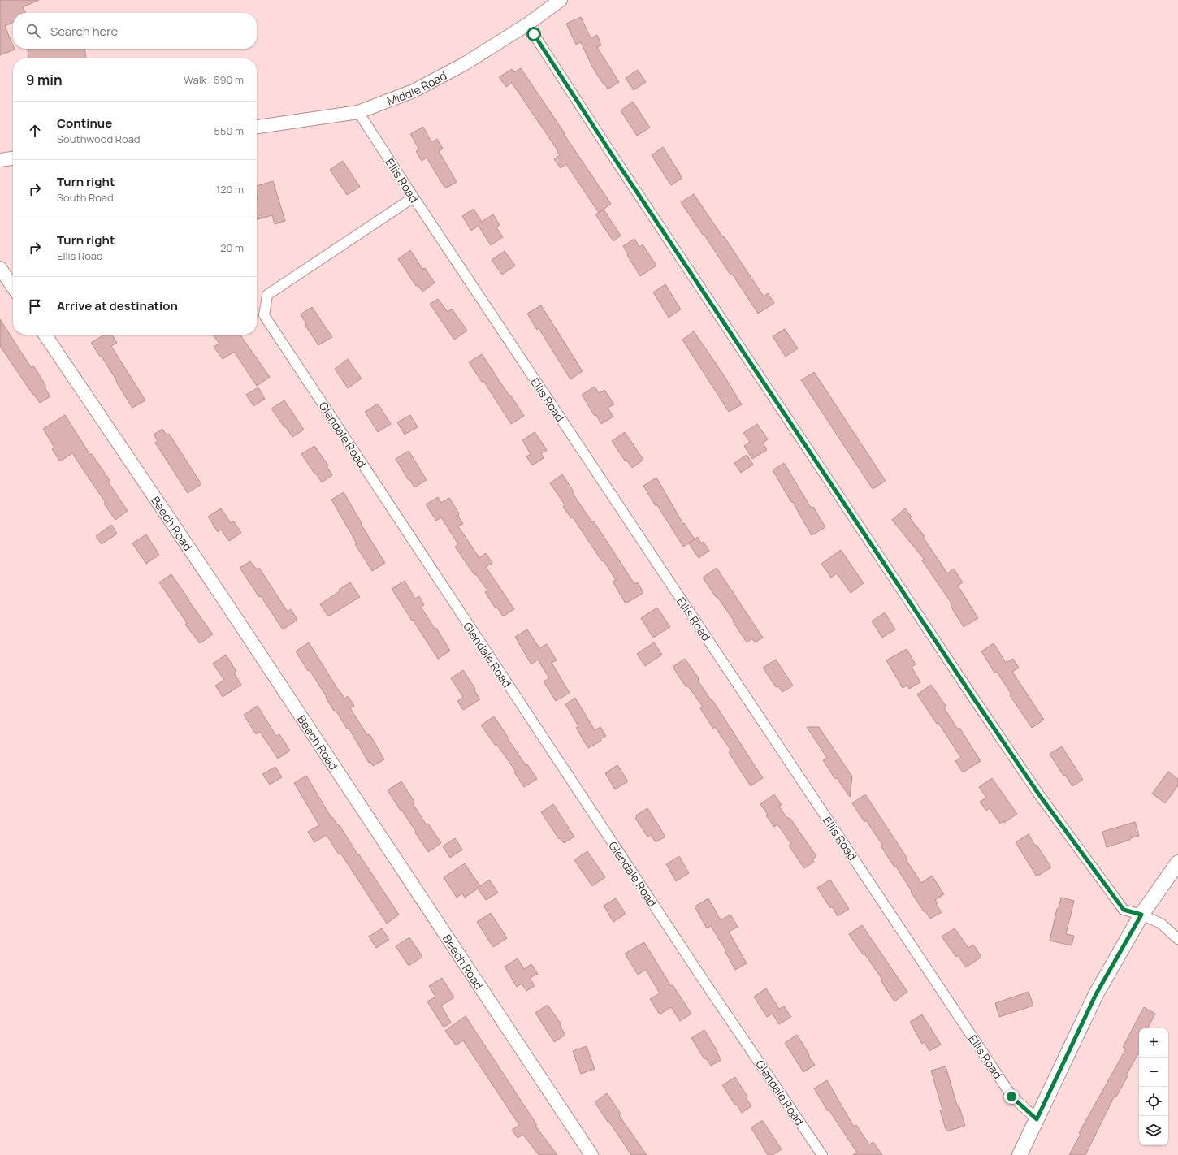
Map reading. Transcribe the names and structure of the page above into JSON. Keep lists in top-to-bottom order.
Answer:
{
  "streets": {
    "street": [
      "Middle Road",
      "Ellis Road",
      "Glendale Road",
      "Beech Road"
    ]
  },
  "crossings": [
    ["Middle Road", "Ellis Road"],
    ["Ellis Road", "Glendale Road"]
  ],
  "page": {
    "search": "Search here",
    "heading": ["9 min", "Walk · 690 m"],
    "list": [
      ["Continue", "Southwood Road", "550 m"],
      ["Turn right", "South Road", "120 m"],
      ["Turn right", "Ellis Road", "20 m"],
      "Arrive at destination"
    ],
    "map_buttons": ["+", "−"]
  }
}
